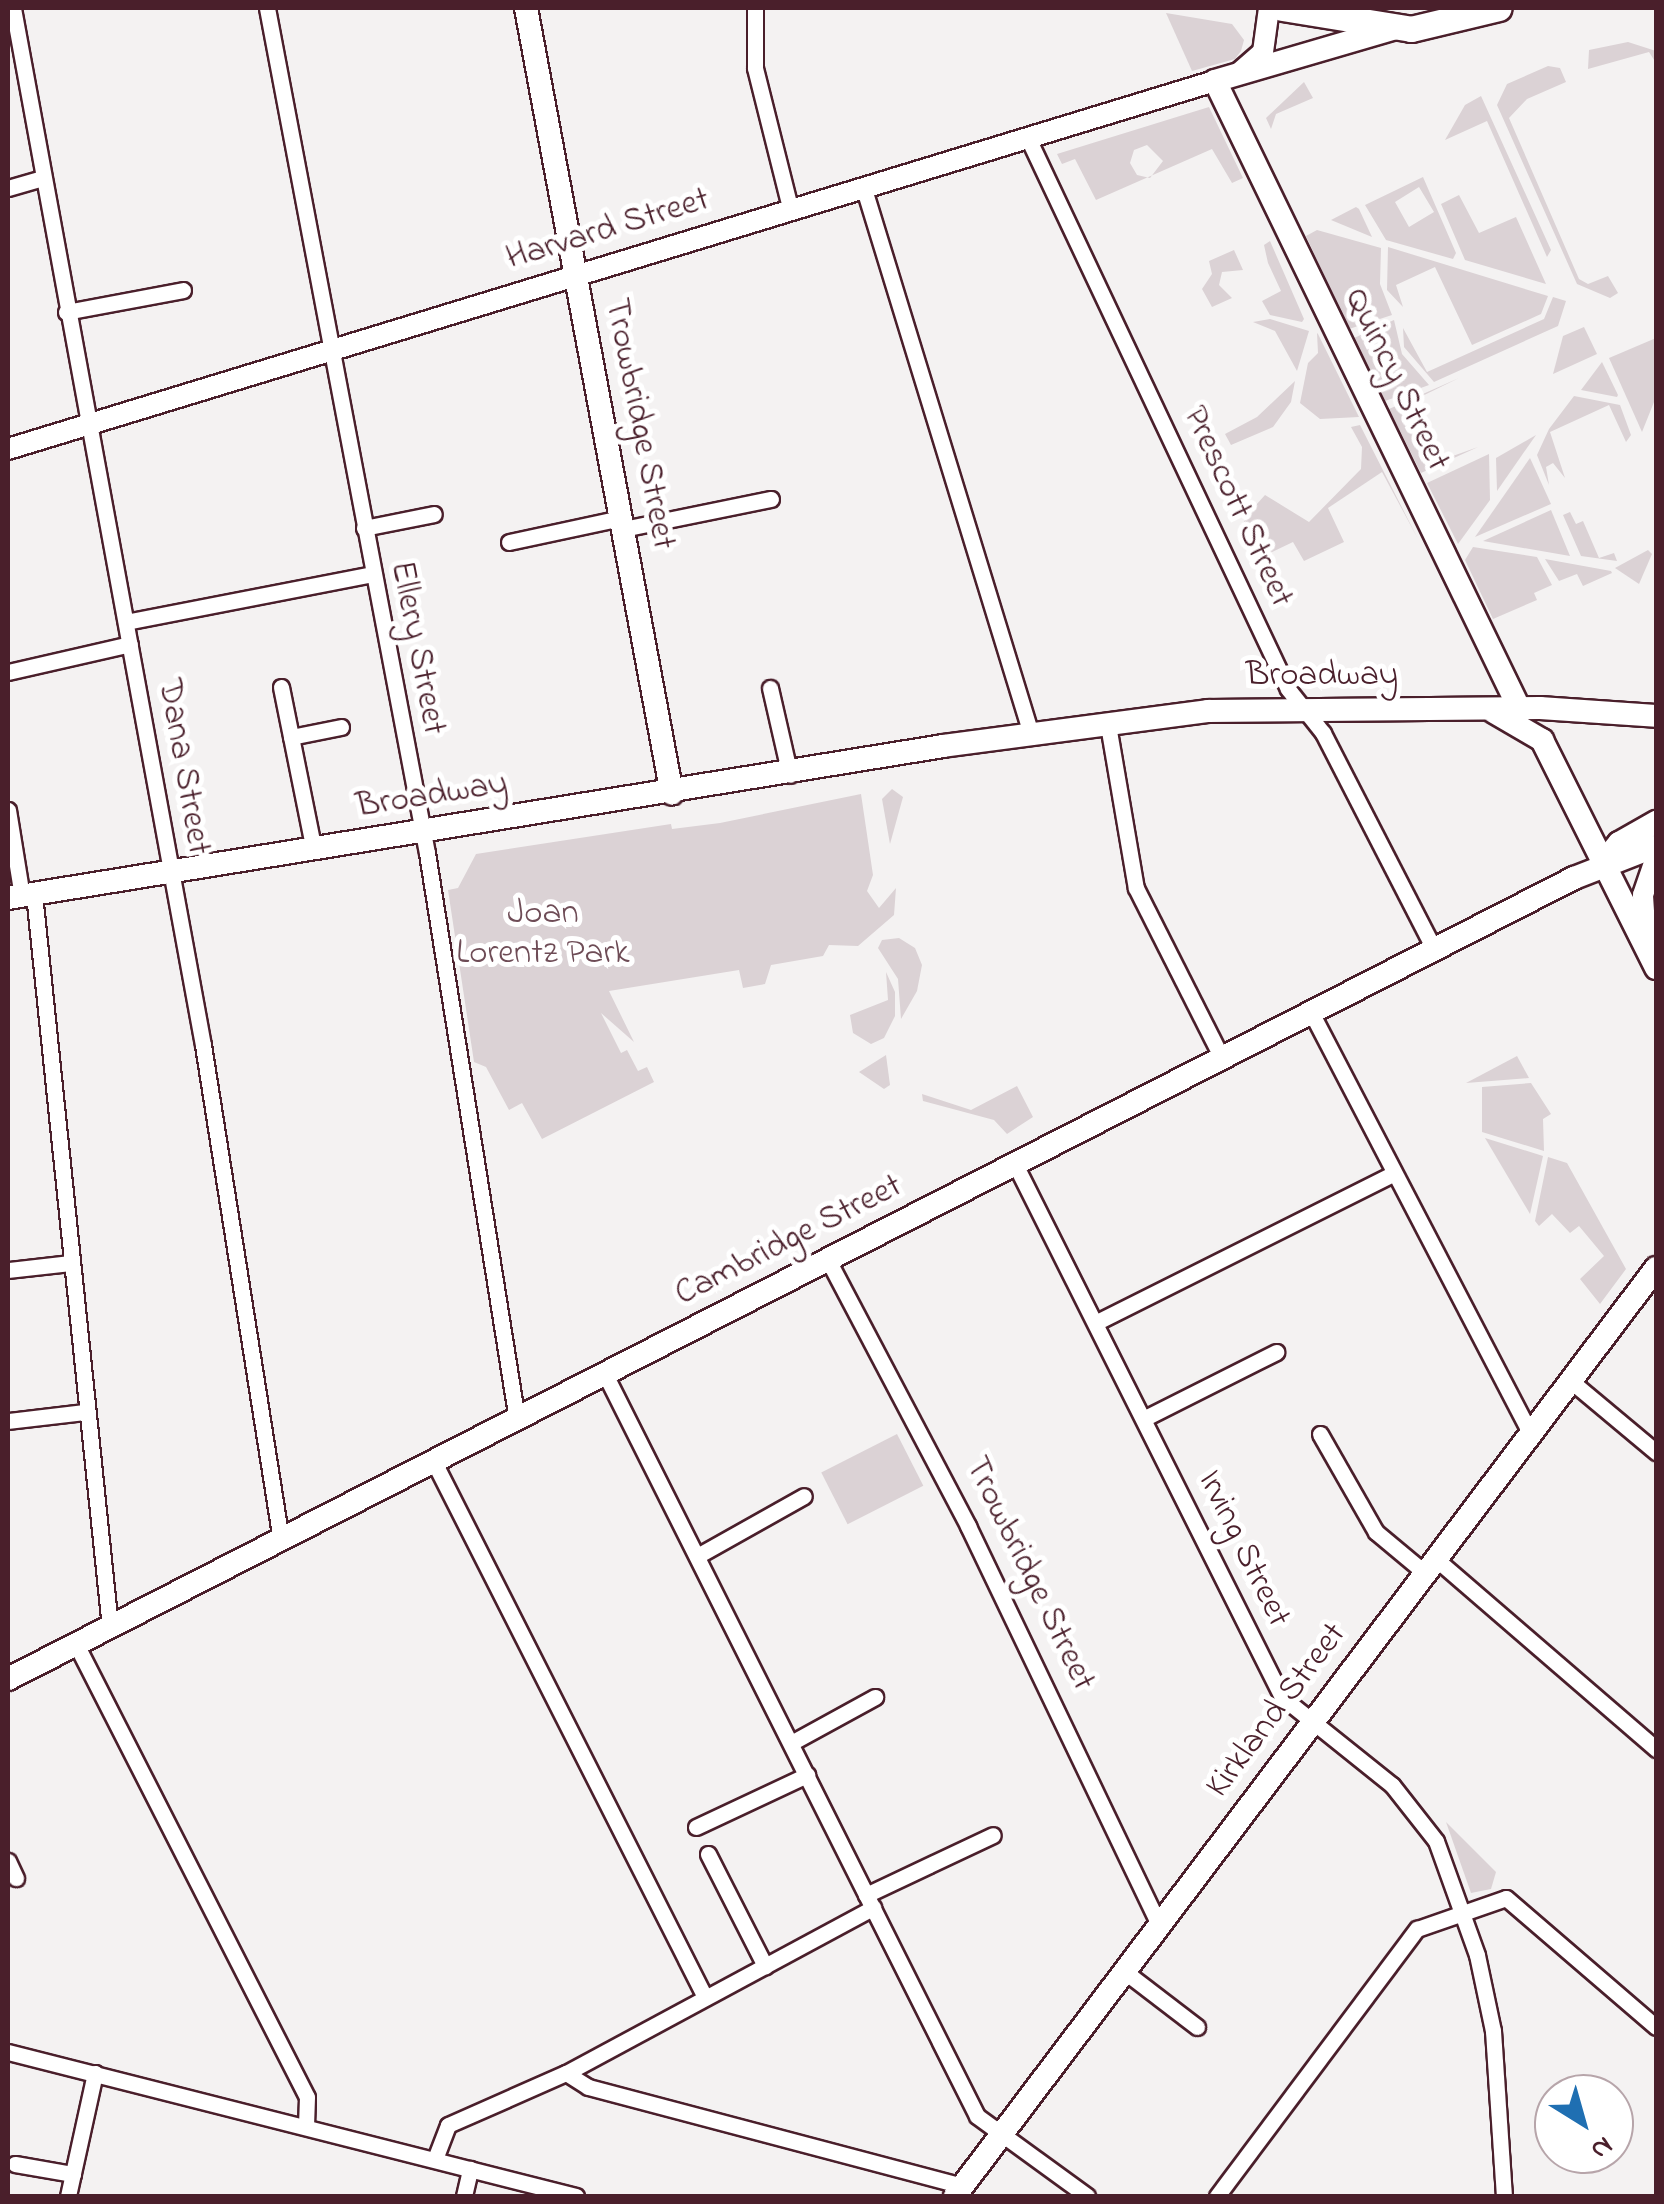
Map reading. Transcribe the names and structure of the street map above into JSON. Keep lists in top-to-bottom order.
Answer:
{
  "streets": {
    "main road": [
      "Harvard Street",
      "Quincy Street",
      "Trowbridge Street",
      "Broadway",
      "Cambridge Street",
      "Kirkland Street"
    ],
    "street": [
      "Prescott Street",
      "Ellery Street",
      "Dana Street",
      "Irving Street"
    ]
  },
  "crossings": [
    ["Harvard Street", "Quincy Street"],
    ["Harvard Street", "Trowbridge Street"],
    ["Harvard Street", "Prescott Street"],
    ["Harvard Street", "Ellery Street"],
    ["Harvard Street", "Dana Street"],
    ["Quincy Street", "Broadway"],
    ["Trowbridge Street", "Broadway"],
    ["Trowbridge Street", "Cambridge Street"],
    ["Trowbridge Street", "Kirkland Street"],
    ["Prescott Street", "Broadway"],
    ["Prescott Street", "Cambridge Street"],
    ["Ellery Street", "Broadway"],
    ["Ellery Street", "Cambridge Street"],
    ["Broadway", "Dana Street"],
    ["Dana Street", "Cambridge Street"],
    ["Cambridge Street", "Irving Street"],
    ["Irving Street", "Kirkland Street"]
  ],
  "parks": ["Joan Lorentz Park"],
  "north": "bottom right"
}
